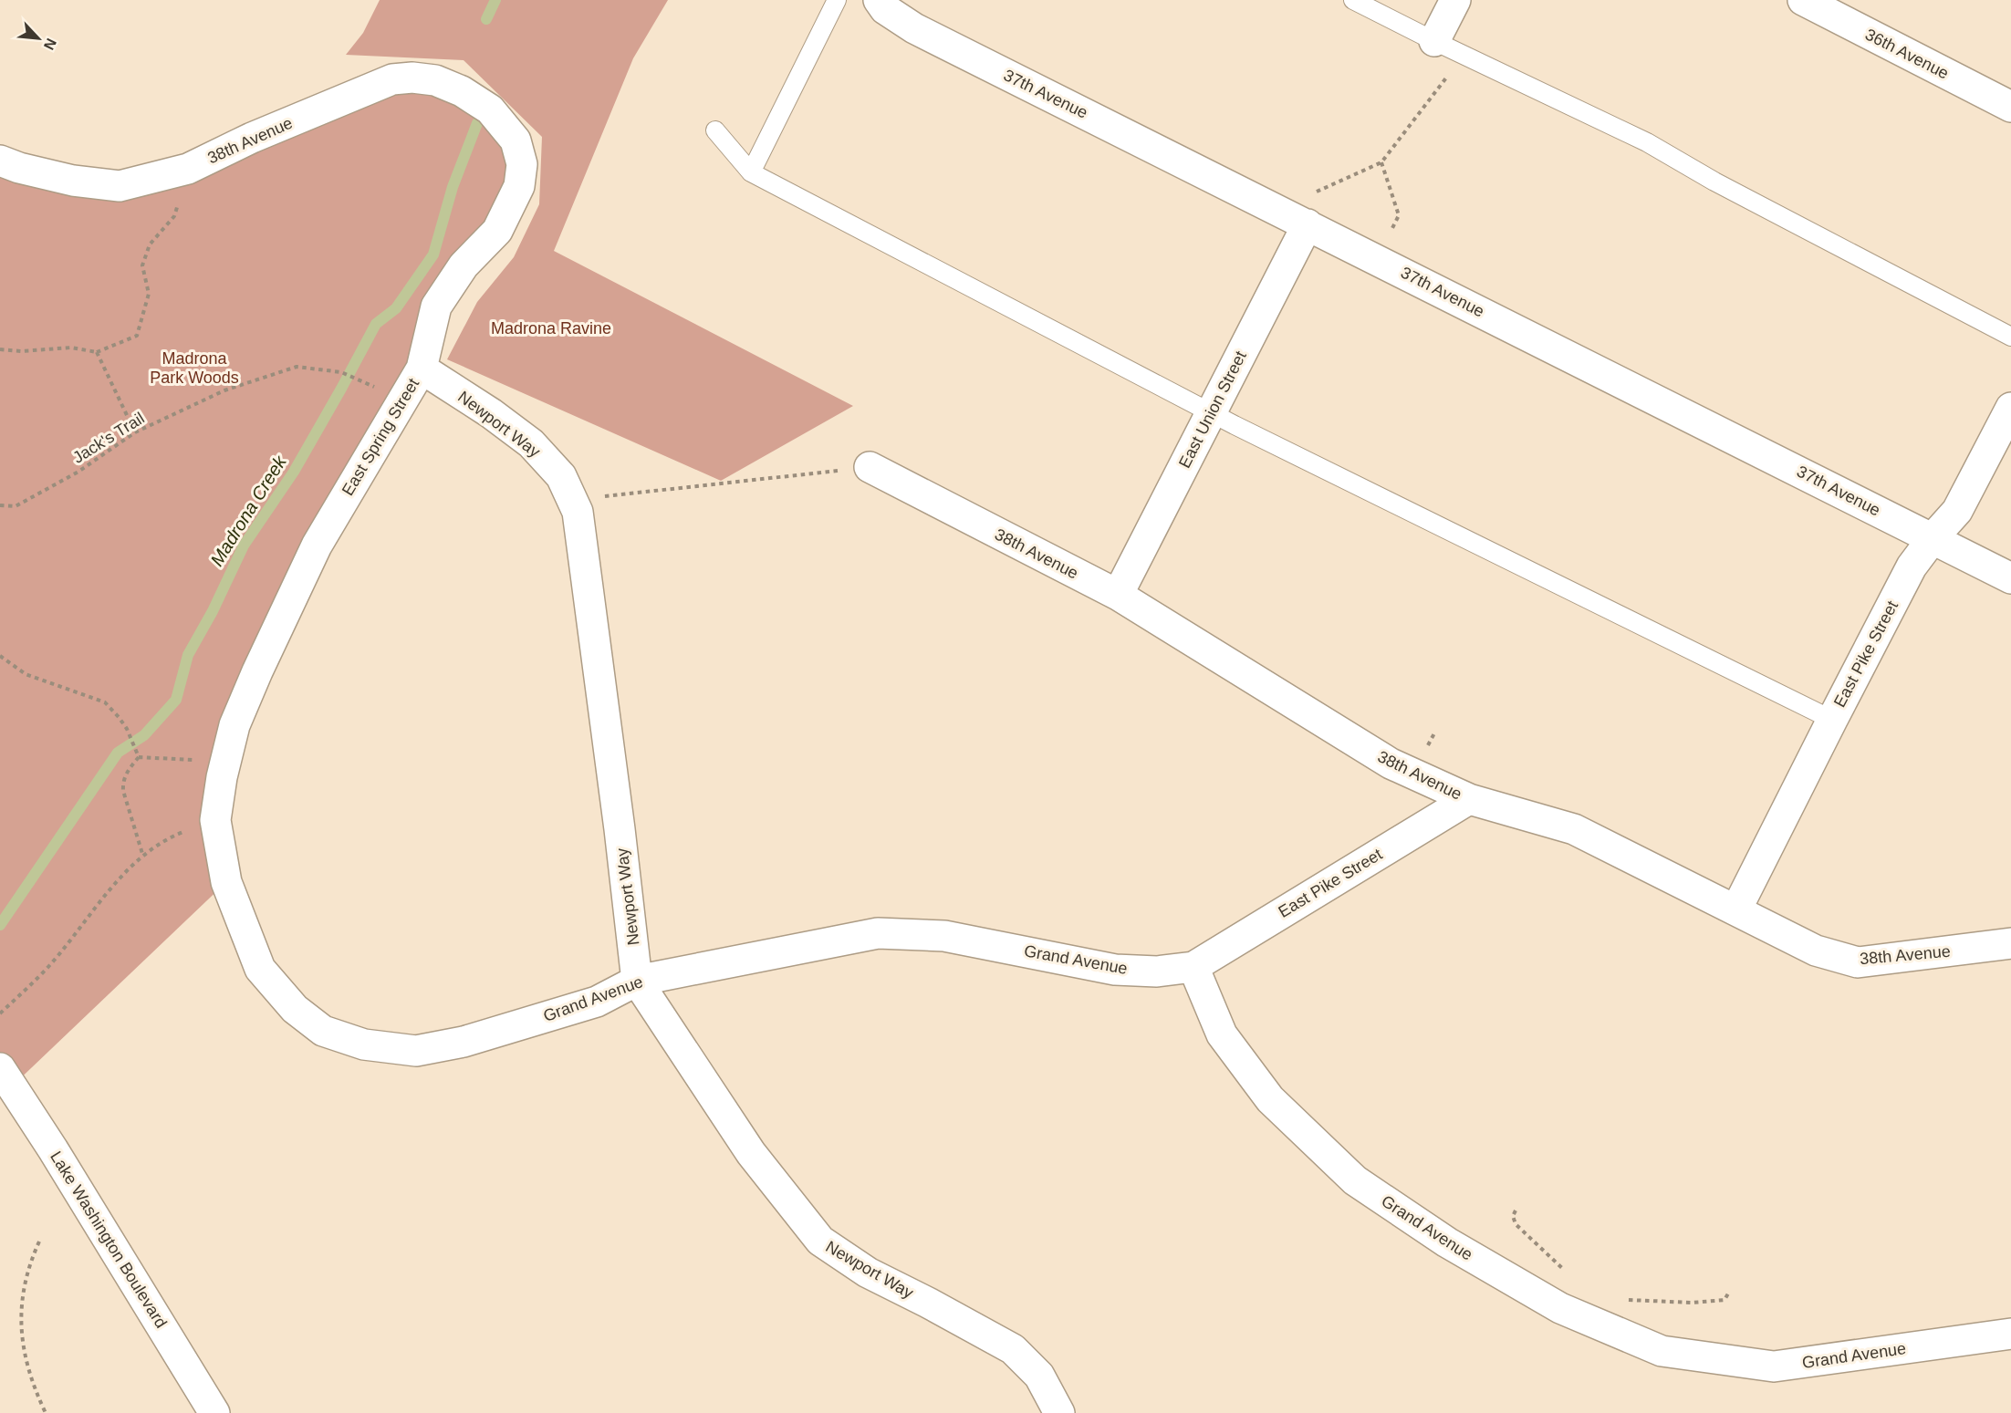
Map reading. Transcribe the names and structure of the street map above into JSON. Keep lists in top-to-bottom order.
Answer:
{
  "streets": {
    "street": [
      "36th Avenue",
      "37th Avenue",
      "38th Avenue",
      "East Union Street",
      "Newport Way",
      "East Spring Street",
      "East Pike Street",
      "Grand Avenue",
      "Lake Washington Boulevard"
    ],
    "path": ["Jack's Trail"]
  },
  "crossings": [
    ["37th Avenue", "East Union Street"],
    ["37th Avenue", "East Pike Street"],
    ["38th Avenue", "East Union Street"],
    ["38th Avenue", "East Spring Street"],
    ["38th Avenue", "East Pike Street"],
    ["Newport Way", "East Spring Street"],
    ["Newport Way", "Grand Avenue"],
    ["East Spring Street", "Grand Avenue"],
    ["East Pike Street", "Grand Avenue"]
  ],
  "water": ["Madrona Creek"],
  "parks": ["Madrona Ravine", "Madrona Park Woods"],
  "north": "bottom right"
}
